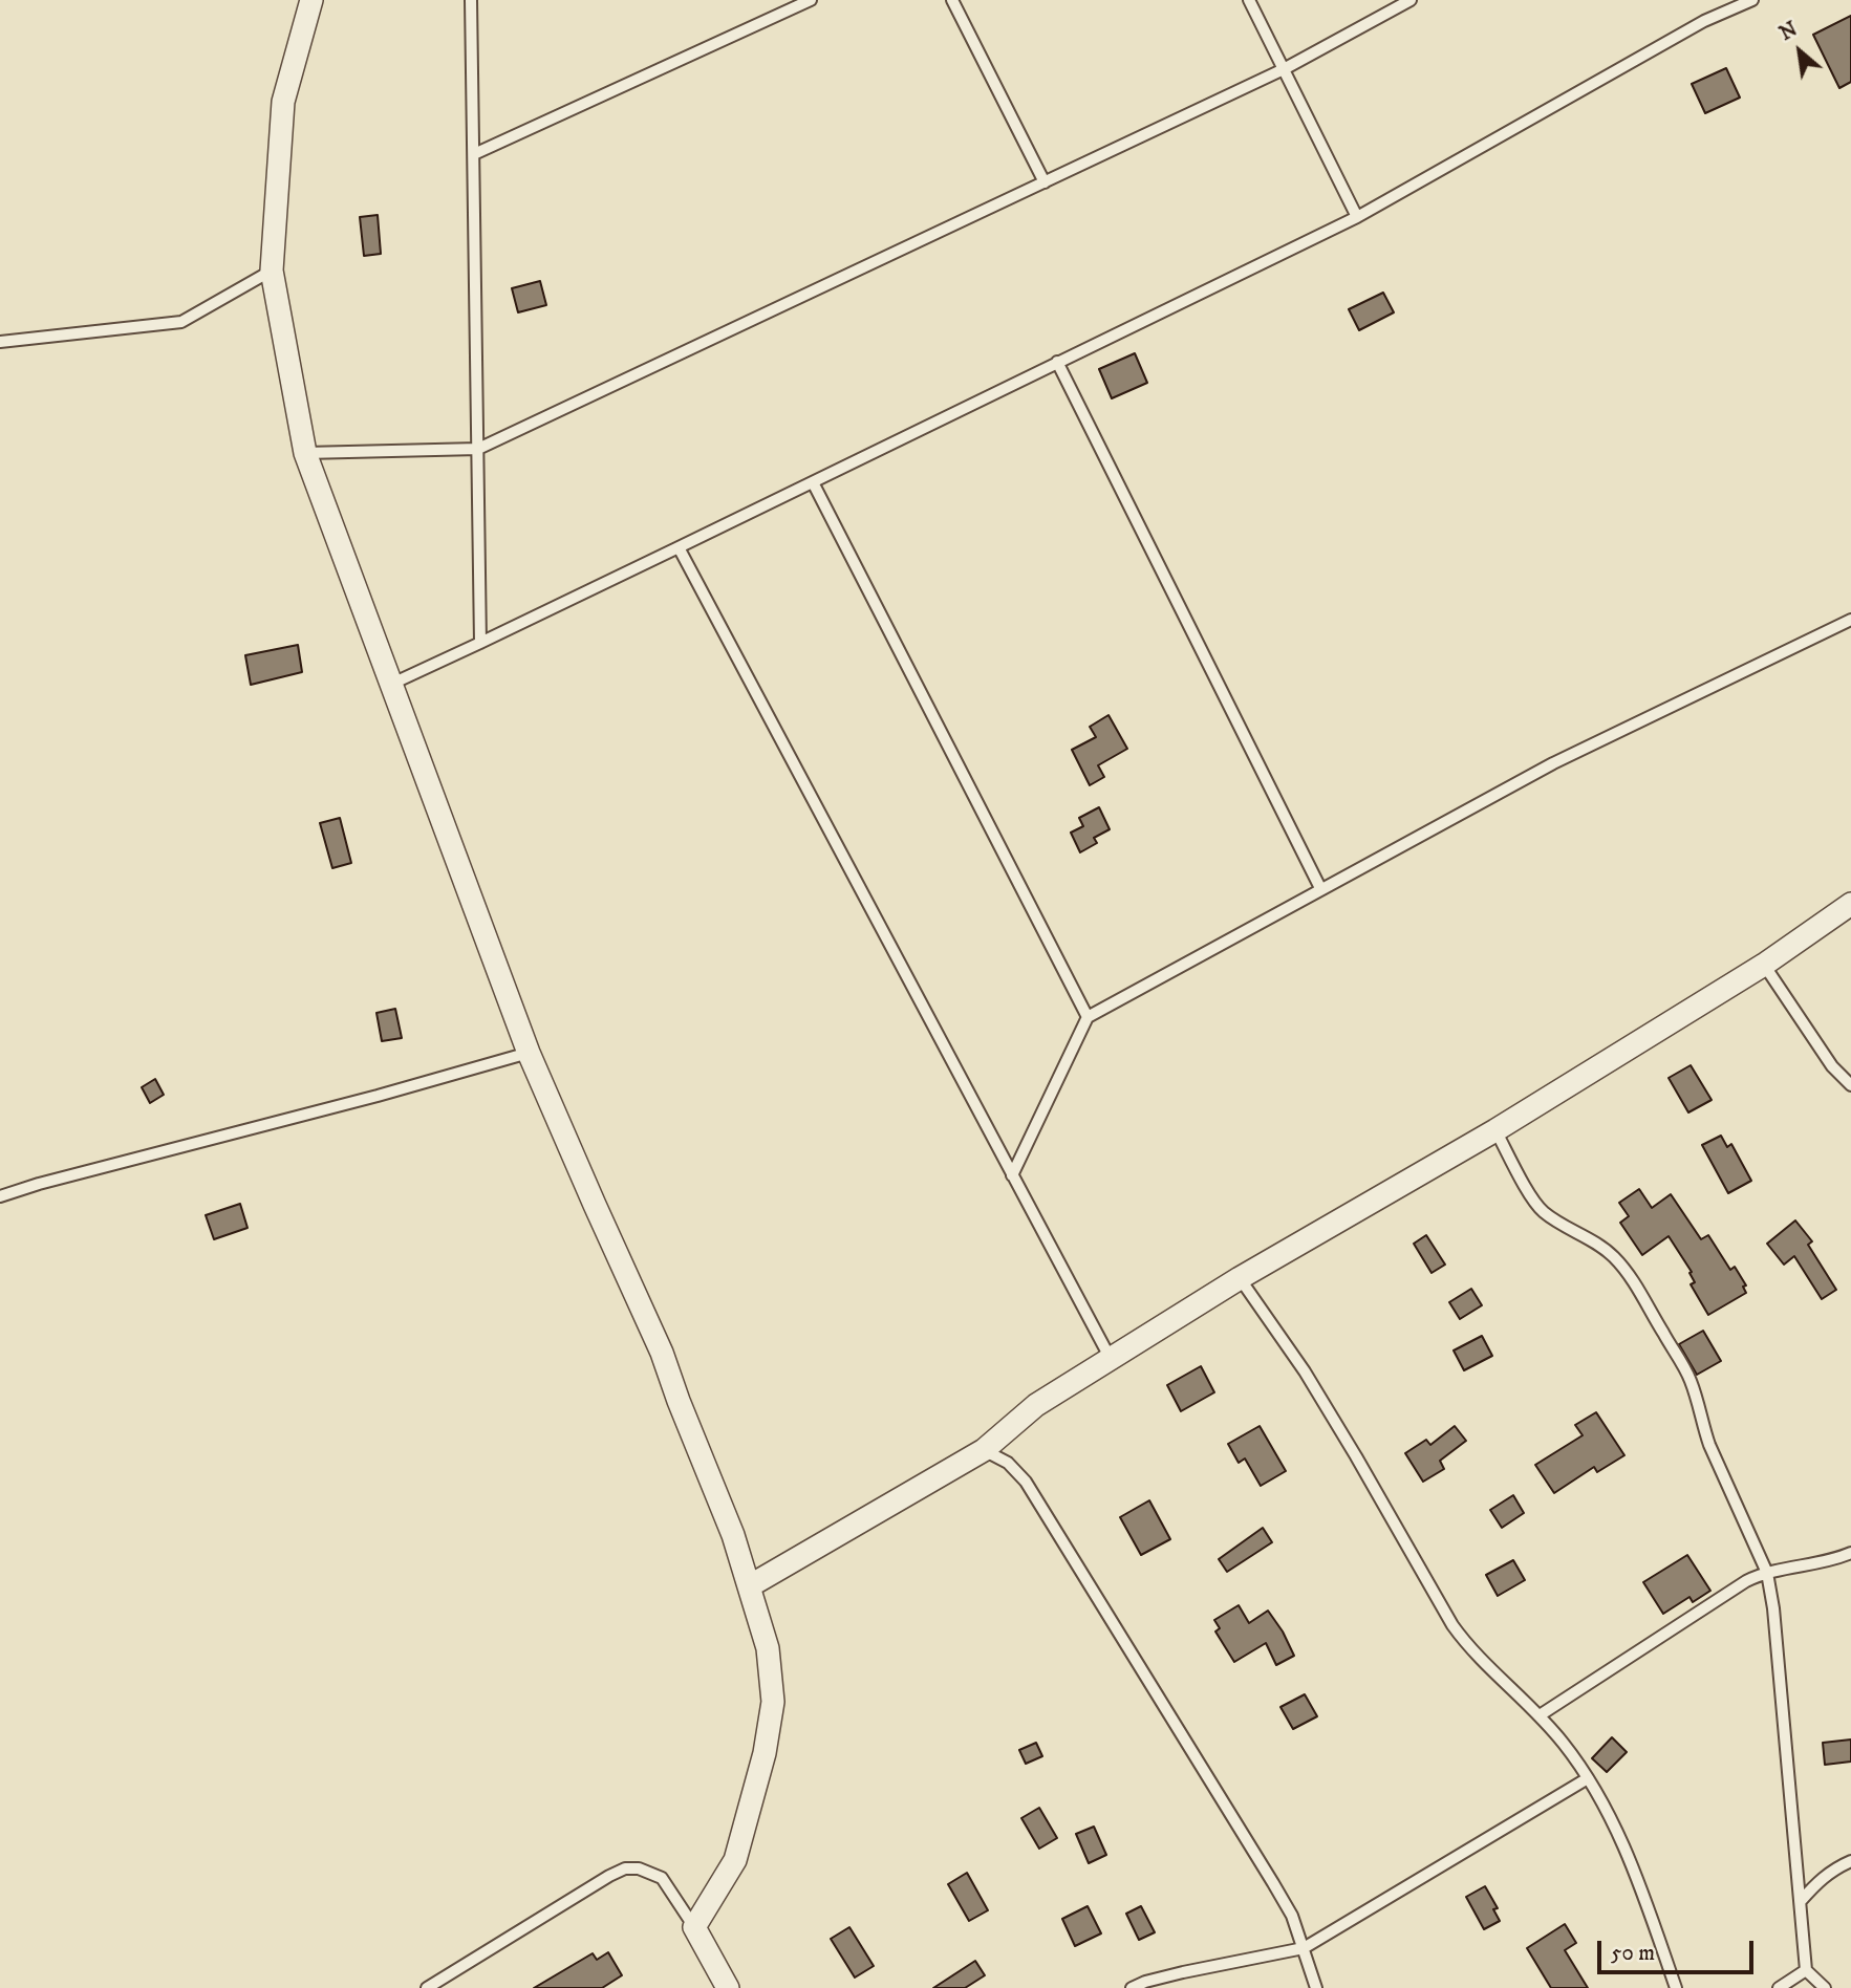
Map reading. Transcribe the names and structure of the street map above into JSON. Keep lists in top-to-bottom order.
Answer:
{
  "scale_bar": "50 m",
  "north": "top left"
}
